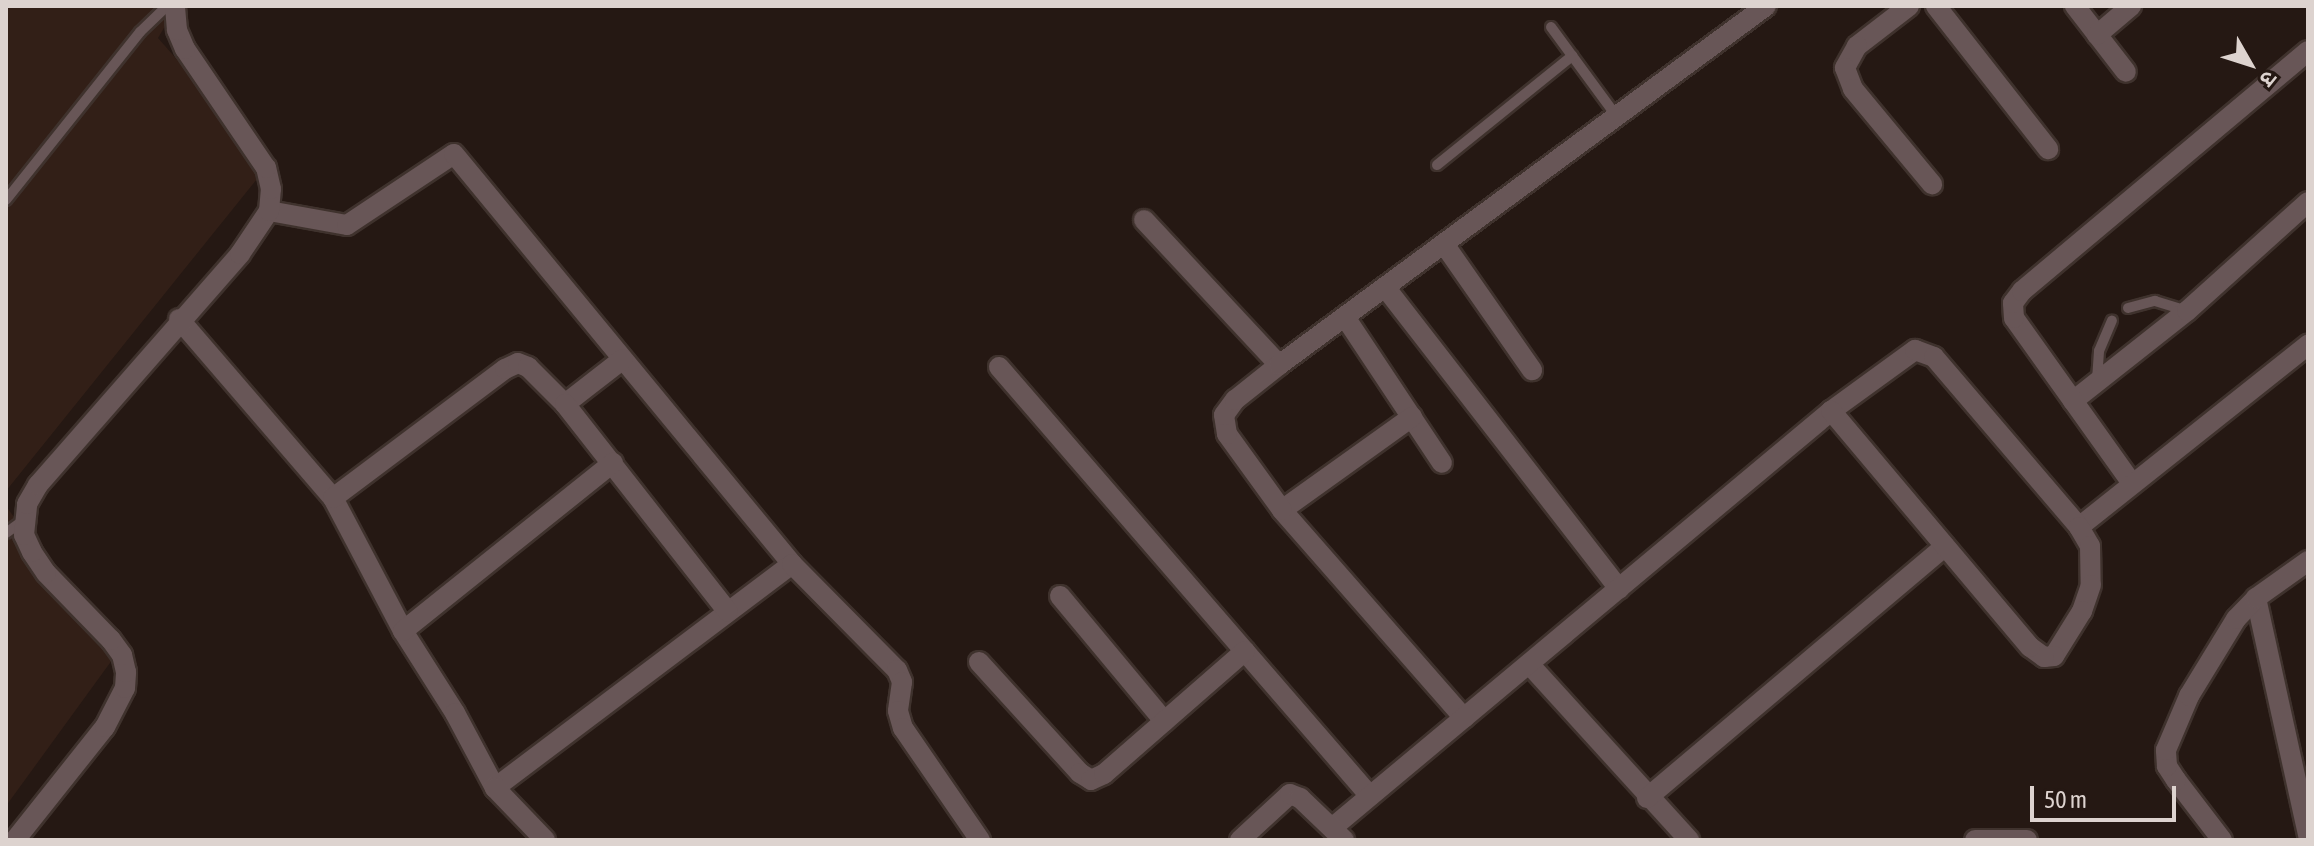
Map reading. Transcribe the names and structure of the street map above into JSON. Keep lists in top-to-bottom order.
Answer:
{
  "scale_bar": "50 m",
  "north": "bottom right"
}
